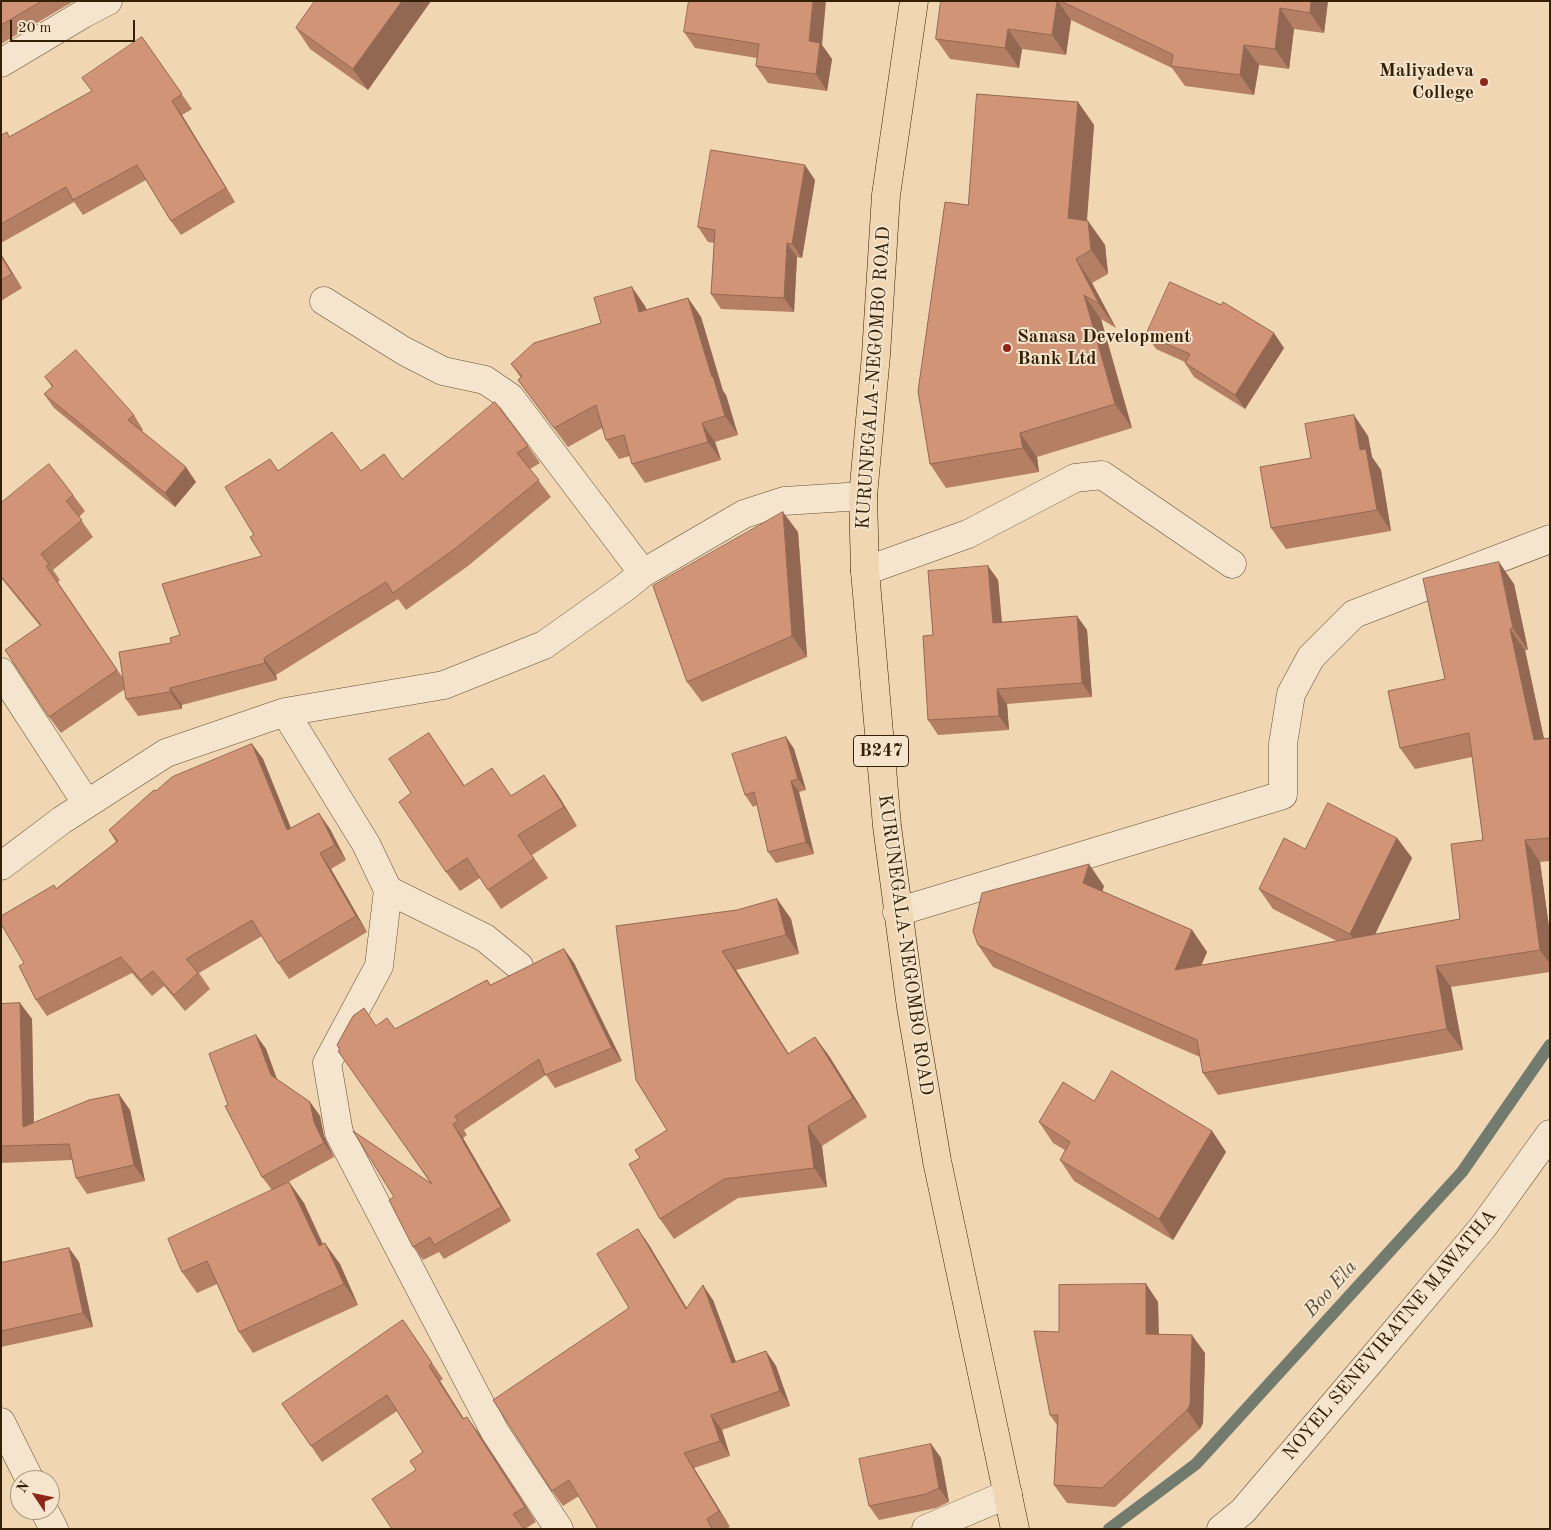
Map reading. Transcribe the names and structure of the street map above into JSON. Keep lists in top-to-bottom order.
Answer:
{
  "streets": {
    "main road": ["KURUNEGALA-NEGOMBO ROAD", "B247"],
    "street": ["NOYEL SENEVIRATNE MAWATHA"]
  },
  "crossings": [
    ["KURUNEGALA-NEGOMBO ROAD", "B247"]
  ],
  "water": ["Boo Ela"],
  "places": ["Maliyadeva College", "Sanasa Development Bank Ltd"],
  "scale_bar": "20 m",
  "north": "top left"
}
